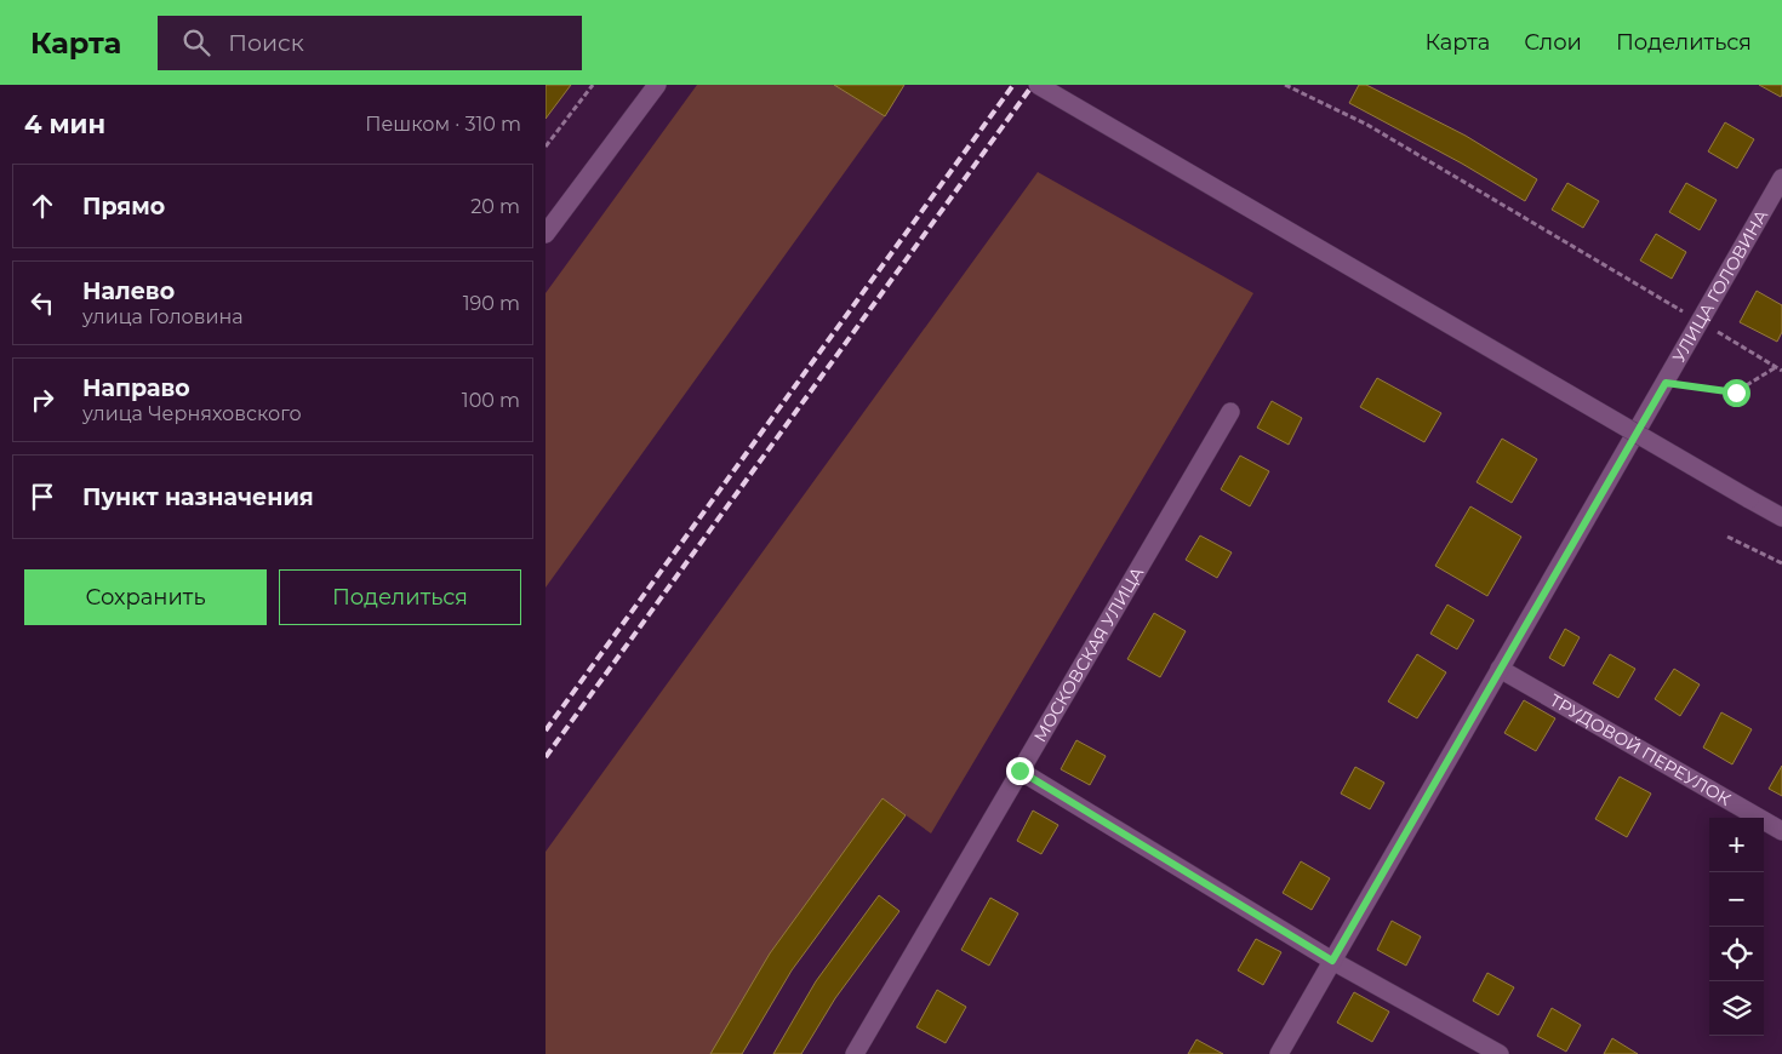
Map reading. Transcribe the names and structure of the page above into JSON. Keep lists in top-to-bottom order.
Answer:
{
  "streets": {
    "street": ["УЛИЦА ГОЛОВИНА", "МОСКОВСКАЯ УЛИЦА", "ТРУДОВОЙ ПЕРЕУЛОК"]
  },
  "crossings": [
    ["УЛИЦА ГОЛОВИНА", "ТРУДОВОЙ ПЕРЕУЛОК"]
  ],
  "page": {
    "header": "Карта",
    "search": "Поиск",
    "nav": ["Карта", "Слои", "Поделиться"],
    "heading": ["4 мин", "Пешком · 310 m"],
    "list": [
      ["Прямо", "20 m"],
      ["Налево", "улица Головина", "190 m"],
      ["Направо", "улица Черняховского", "100 m"],
      "Пункт назначения"
    ],
    "buttons": ["Сохранить", "Поделиться"],
    "map_buttons": ["+", "−"]
  }
}
